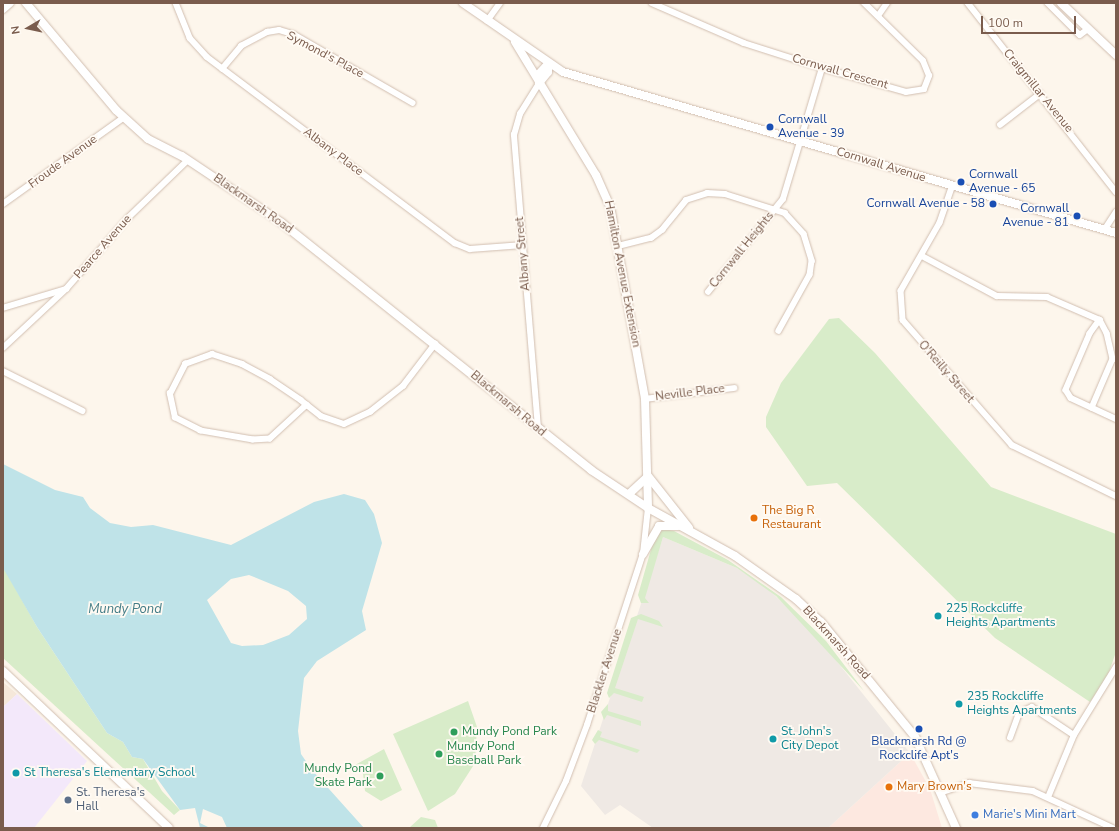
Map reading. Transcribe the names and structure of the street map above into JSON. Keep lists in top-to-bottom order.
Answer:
{
  "streets": {
    "street": [
      "Symond's Place",
      "Cornwall Crescent",
      "Craigmillar Avenue",
      "Albany Place",
      "Froude Avenue",
      "Cornwall Avenue",
      "Blackmarsh Road",
      "Pearce Avenue",
      "Cornwall Heights",
      "Albany Street",
      "Hamilton Avenue Extension",
      "O'Reilly Street",
      "Neville Place",
      "Blackler Avenue"
    ]
  },
  "crossings": [
    ["Symond's Place", "Albany Place"],
    ["Cornwall Crescent", "Cornwall Heights"],
    ["Albany Place", "Albany Street"],
    ["Froude Avenue", "Blackmarsh Road"],
    ["Cornwall Avenue", "Cornwall Heights"],
    ["Cornwall Avenue", "Albany Street"],
    ["Cornwall Avenue", "Hamilton Avenue Extension"],
    ["Cornwall Avenue", "O'Reilly Street"],
    ["Blackmarsh Road", "Pearce Avenue"],
    ["Blackmarsh Road", "Albany Street"],
    ["Blackmarsh Road", "Hamilton Avenue Extension"],
    ["Blackmarsh Road", "Blackler Avenue"],
    ["Cornwall Heights", "Hamilton Avenue Extension"],
    ["Albany Street", "Hamilton Avenue Extension"],
    ["Hamilton Avenue Extension", "Neville Place"],
    ["Hamilton Avenue Extension", "Blackler Avenue"]
  ],
  "water": ["Mundy Pond"],
  "places": [
    "Cornwall Avenue - 39",
    "Cornwall Avenue - 65",
    "Cornwall Avenue - 58",
    "Cornwall Avenue - 81",
    "The Big R Restaurant",
    "225 Rockcliffe Heights Apartments",
    "235 Rockcliffe Heights Apartments",
    "Blackmarsh Rd @ Rockclife Apt's",
    "Mundy Pond Park",
    "St. John's City Depot",
    "Mundy Pond Baseball Park",
    "St Theresa's Elementary School",
    "Mundy Pond Skate Park",
    "Mary Brown's",
    "St. Theresa's Hall",
    "Marie's Mini Mart"
  ],
  "scale_bar": "100 m",
  "north": "left"
}
